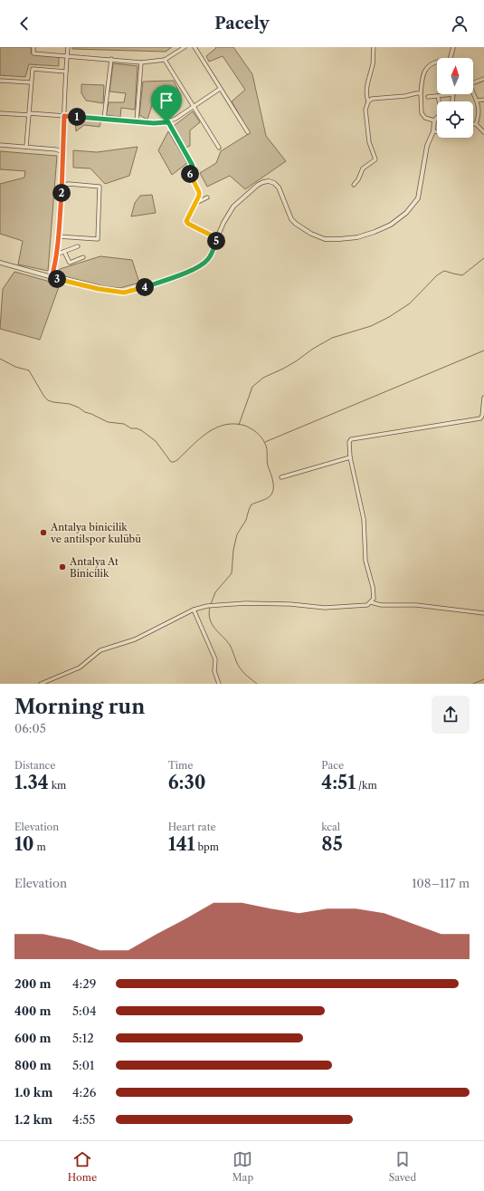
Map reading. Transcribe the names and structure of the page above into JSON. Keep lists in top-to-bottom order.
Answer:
{
  "places": ["Antalya binicilik ve antilspor kulübü", "Antalya At Binicilik"],
  "north": "top",
  "page": {
    "header": "Pacely",
    "pins": [
      "1",
      "6",
      "2",
      "5",
      "3",
      "4"
    ],
    "heading": ["Morning run", "06:05"],
    "stats": [
      ["Distance", "1.34 km"],
      ["Time", "6:30"],
      ["Pace", "4:51 /km"],
      ["Elevation", "10 m"],
      ["Heart rate", "141 bpm"],
      ["kcal", "85"]
    ],
    "chart": ["Elevation", "108–117 m"],
    "list": [
      {
        "name": "200 m",
        "note": "4:29"
      },
      {
        "name": "400 m",
        "note": "5:04"
      },
      {
        "name": "600 m",
        "note": "5:12"
      },
      {
        "name": "800 m",
        "note": "5:01"
      },
      {
        "name": "1.0 km",
        "note": "4:26"
      },
      {
        "name": "1.2 km",
        "note": "4:55"
      }
    ],
    "tabs": ["Home", "Map", "Saved"]
  }
}
